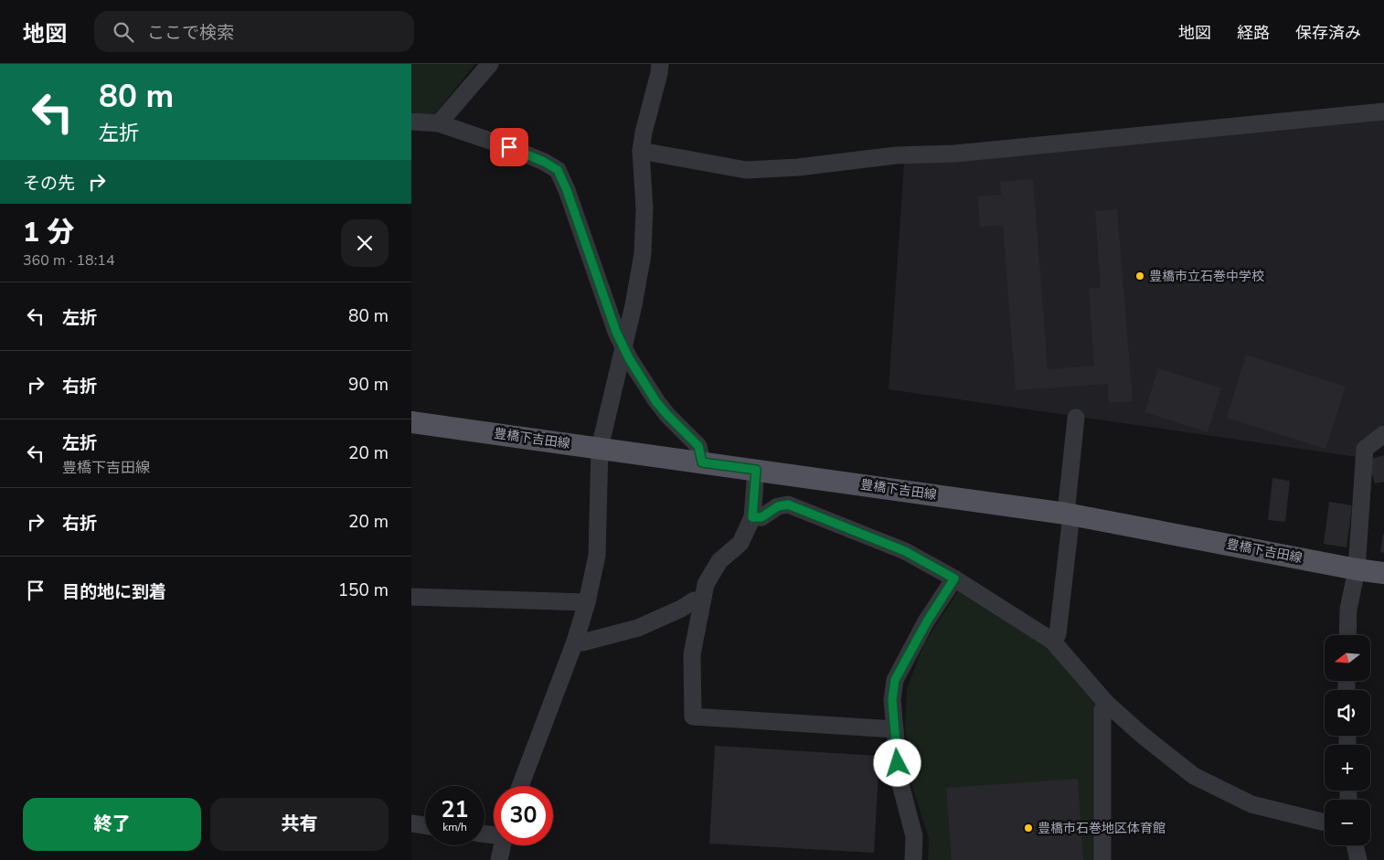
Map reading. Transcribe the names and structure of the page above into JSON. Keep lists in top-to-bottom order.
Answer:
{
  "streets": {
    "main road": ["豊橋下吉田線"]
  },
  "places": ["豊橋市立石巻中学校", "豊橋市石巻地区体育館"],
  "north": "left",
  "page": {
    "header": "地図",
    "search": "ここで検索",
    "nav": ["地図", "経路", "保存済み"],
    "turn": ["80 m", "左折"],
    "then": "その先",
    "heading": ["1 分", "360 m · 18:14"],
    "list": [
      {
        "name": "左折",
        "value": "80 m"
      },
      {
        "name": "右折",
        "value": "90 m"
      },
      {
        "name": "左折",
        "note": "豊橋下吉田線",
        "value": "20 m"
      },
      {
        "name": "右折",
        "value": "20 m"
      },
      {
        "name": "目的地に到着",
        "value": "150 m"
      }
    ],
    "map_buttons": ["+", "−"],
    "speed": "21 km/h",
    "limit": "30",
    "buttons": ["終了", "共有"]
  }
}
